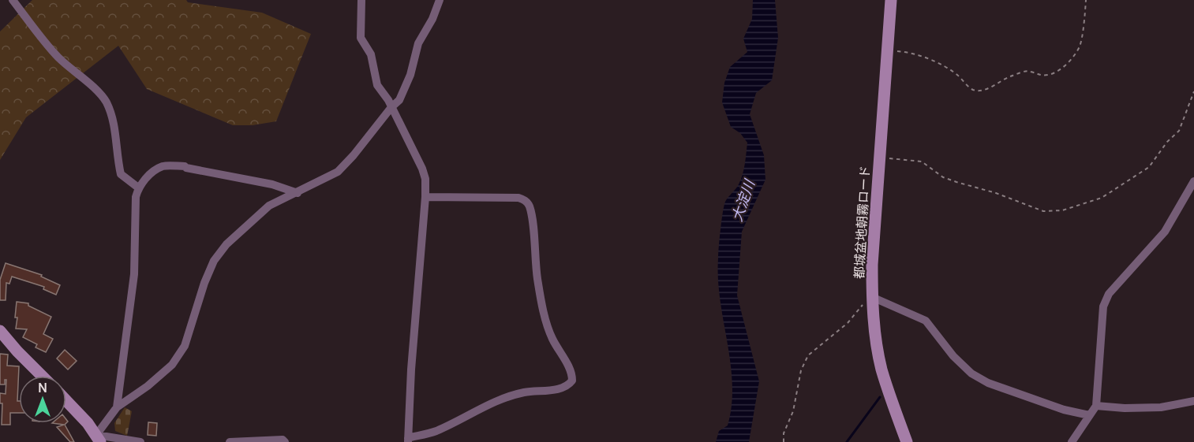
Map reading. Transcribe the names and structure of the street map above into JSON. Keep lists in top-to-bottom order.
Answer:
{
  "streets": {
    "street": ["都城盆地朝霧ロード"]
  },
  "water": ["大淀川"],
  "north": "top"
}
